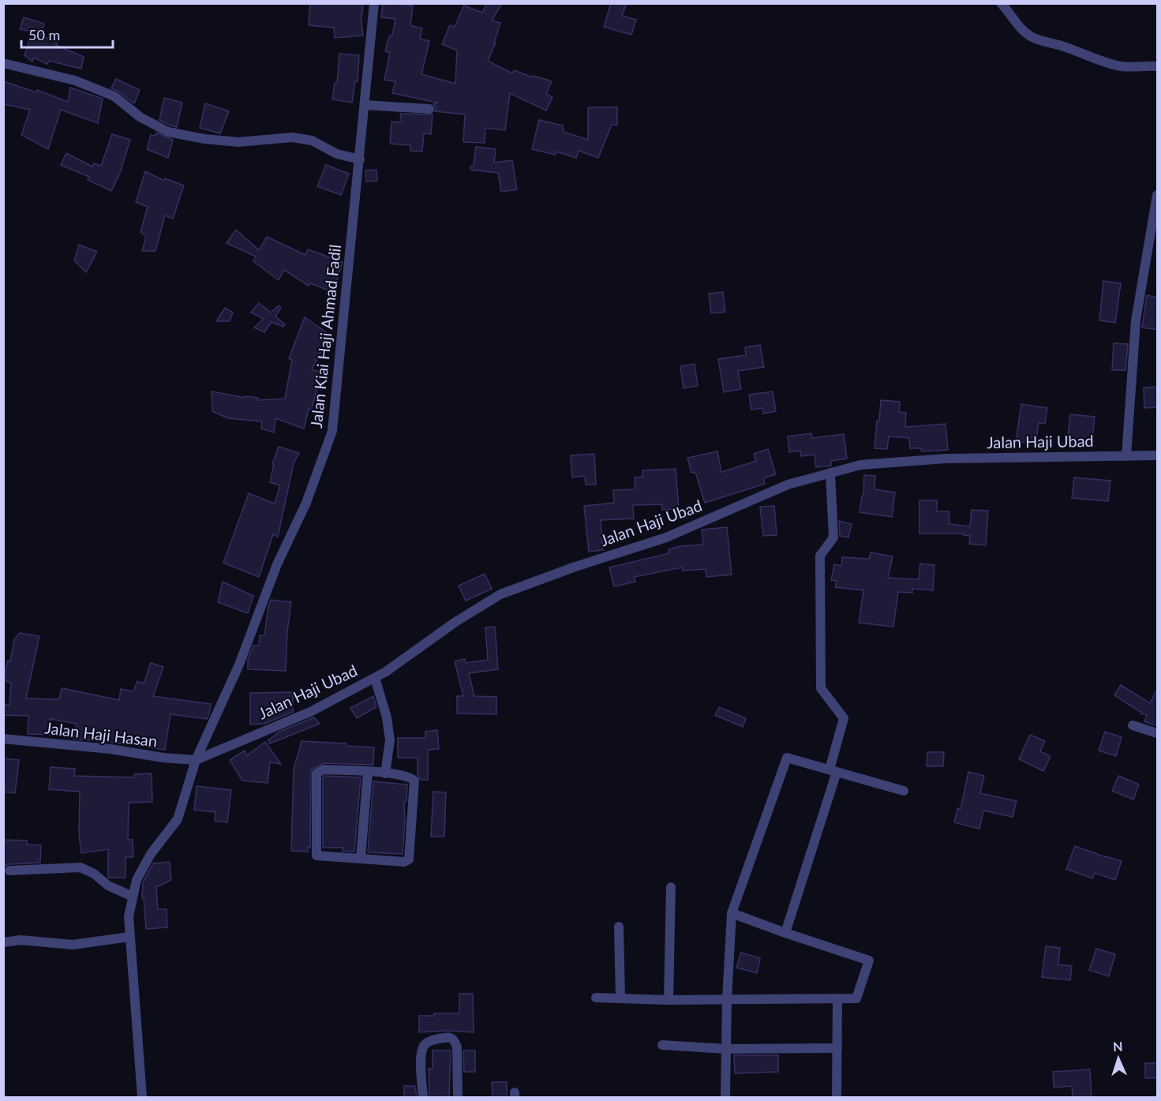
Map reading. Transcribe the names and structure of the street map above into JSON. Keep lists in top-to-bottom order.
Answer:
{
  "streets": {
    "street": ["Jalan Kiai Haji Ahmad Fadil", "Jalan Haji Ubad", "Jalan Haji Hasan"]
  },
  "crossings": [
    ["Jalan Kiai Haji Ahmad Fadil", "Jalan Haji Ubad"],
    ["Jalan Kiai Haji Ahmad Fadil", "Jalan Haji Hasan"],
    ["Jalan Haji Ubad", "Jalan Haji Hasan"]
  ],
  "scale_bar": "50 m",
  "north": "top"
}
